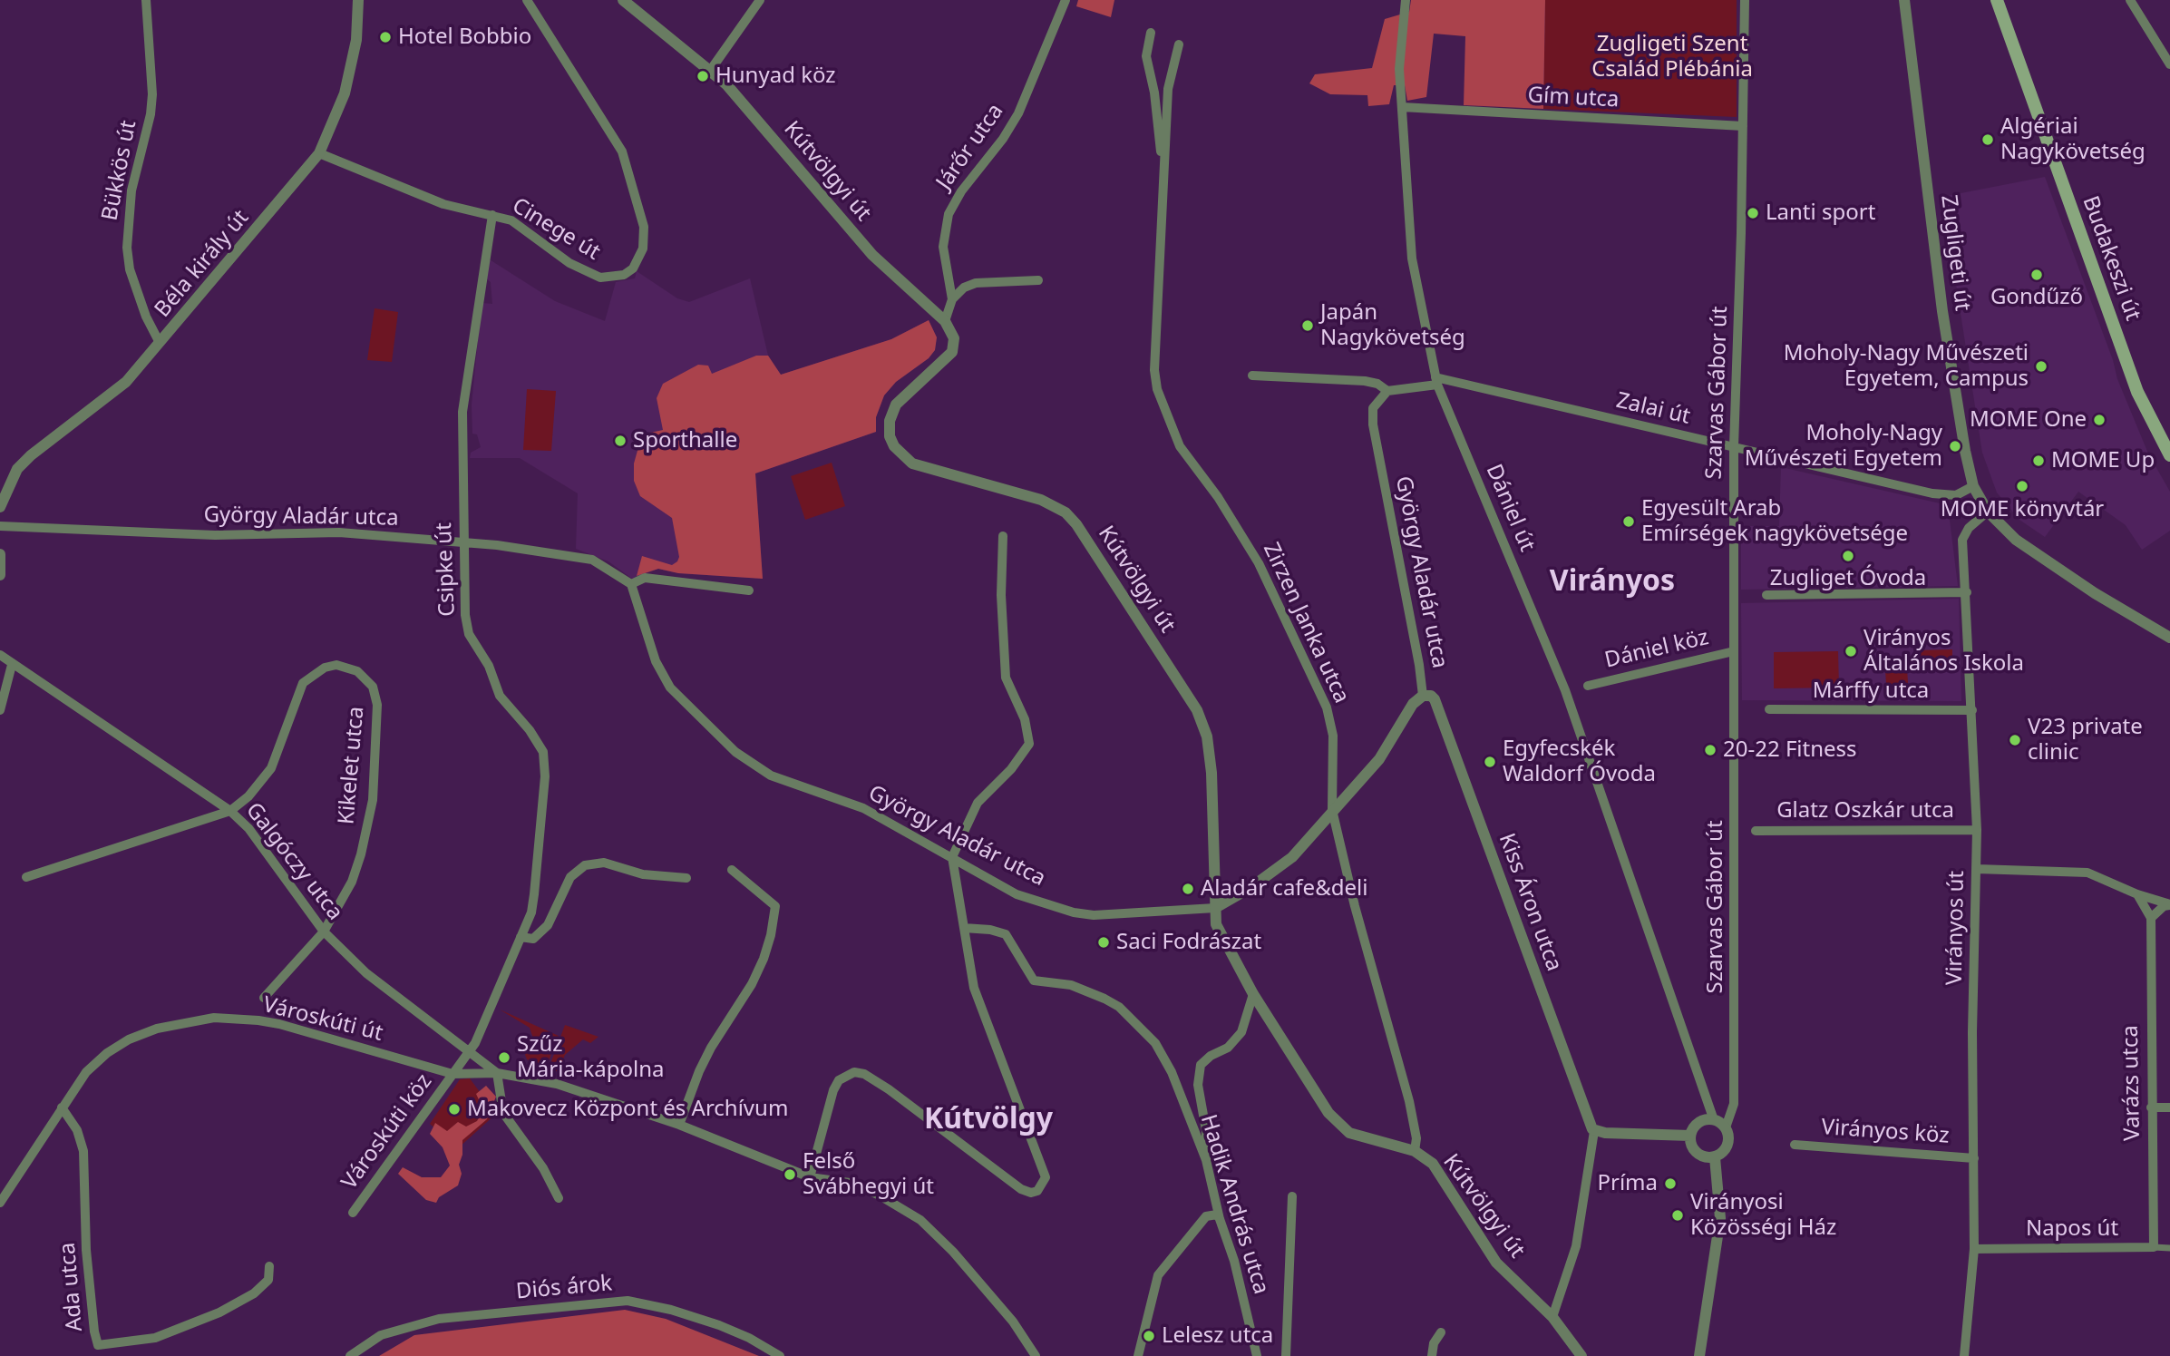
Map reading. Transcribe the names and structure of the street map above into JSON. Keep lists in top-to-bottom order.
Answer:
{
  "streets": {
    "main road": ["Budakeszi út"],
    "street": [
      "Gím utca",
      "Járőr utca",
      "Bükkös út",
      "Kútvölgyi út",
      "Cinege út",
      "Zugligeti út",
      "Béla király út",
      "Szarvas Gábor út",
      "Zalai út",
      "Dániel út",
      "György Aladár utca",
      "Csipke út",
      "Zirzen Janka utca",
      "Dániel köz",
      "Márffy utca",
      "Kikelet utca",
      "Glatz Oszkár utca",
      "Galgóczy utca",
      "Kiss Áron utca",
      "Virányos út",
      "Városkúti út",
      "Varázs utca",
      "Városkúti köz",
      "Virányos köz",
      "Hadik András utca",
      "Napos út",
      "Ada utca",
      "Diós árok"
    ]
  },
  "crossings": [
    ["Gím utca", "Szarvas Gábor út"],
    ["Gím utca", "Dániel út"],
    ["Járőr utca", "Kútvölgyi út"],
    ["Bükkös út", "Béla király út"],
    ["Kútvölgyi út", "György Aladár utca"],
    ["Kútvölgyi út", "Zirzen Janka utca"],
    ["Cinege út", "Béla király út"],
    ["Cinege út", "Csipke út"],
    ["Zugligeti út", "Zalai út"],
    ["Zugligeti út", "Virányos út"],
    ["Szarvas Gábor út", "Zalai út"],
    ["Szarvas Gábor út", "Dániel út"],
    ["Szarvas Gábor út", "Dániel köz"],
    ["Zalai út", "Dániel út"],
    ["Zalai út", "György Aladár utca"],
    ["György Aladár utca", "Csipke út"],
    ["György Aladár utca", "Zirzen Janka utca"],
    ["György Aladár utca", "Kiss Áron utca"],
    ["Csipke út", "Galgóczy utca"],
    ["Csipke út", "Városkúti köz"],
    ["Márffy utca", "Virányos út"],
    ["Kikelet utca", "Galgóczy utca"],
    ["Glatz Oszkár utca", "Virányos út"],
    ["Galgóczy utca", "Városkúti út"],
    ["Galgóczy utca", "Városkúti köz"],
    ["Virányos út", "Virányos köz"],
    ["Virányos út", "Napos út"],
    ["Városkúti út", "Városkúti köz"],
    ["Városkúti út", "Ada utca"],
    ["Varázs utca", "Napos út"]
  ],
  "districts": ["Virányos", "Kútvölgy"],
  "parks": ["Zugligeti Szent Család Plébánia"],
  "places": [
    "Hotel Bobbio",
    "Hunyad köz",
    "Algériai Nagykövetség",
    "Lanti sport",
    "Gondűző",
    "Japán Nagykövetség",
    "Moholy-Nagy Művészeti Egyetem, Campus",
    "MOME One",
    "Sporthalle",
    "Moholy-Nagy Művészeti Egyetem",
    "MOME Up",
    "MOME könyvtár",
    "Egyesült Arab Emírségek nagykövetsége",
    "Zugliget Óvoda",
    "Virányos Általános Iskola",
    "V23 private clinic",
    "20-22 Fitness",
    "Egyfecskék Waldorf Óvoda",
    "Aladár cafe&deli",
    "Saci Fodrászat",
    "Szűz Mária-kápolna",
    "Makovecz Központ és Archívum",
    "Felső Svábhegyi út",
    "Príma",
    "Virányosi Közösségi Ház",
    "Lelesz utca"
  ]
}
